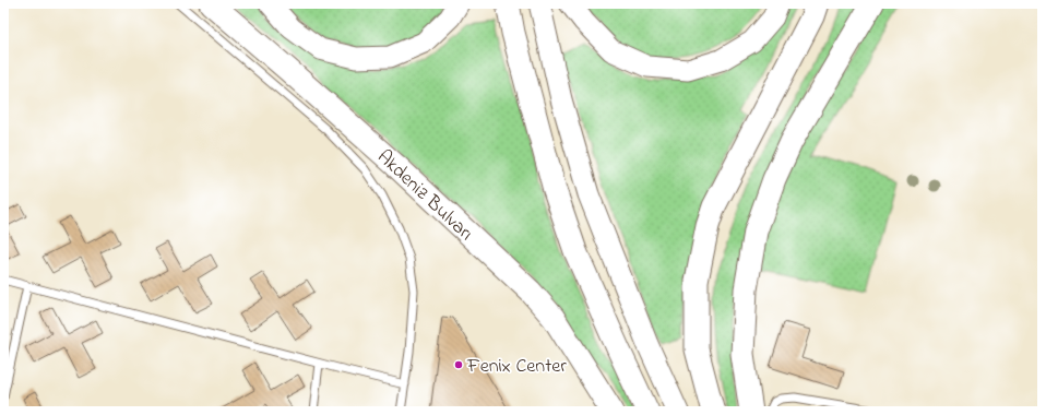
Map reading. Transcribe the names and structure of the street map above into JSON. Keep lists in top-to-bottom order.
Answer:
{
  "streets": {
    "main road": ["Akdeniz Bulvarı"]
  },
  "places": ["Fenix Center"]
}
